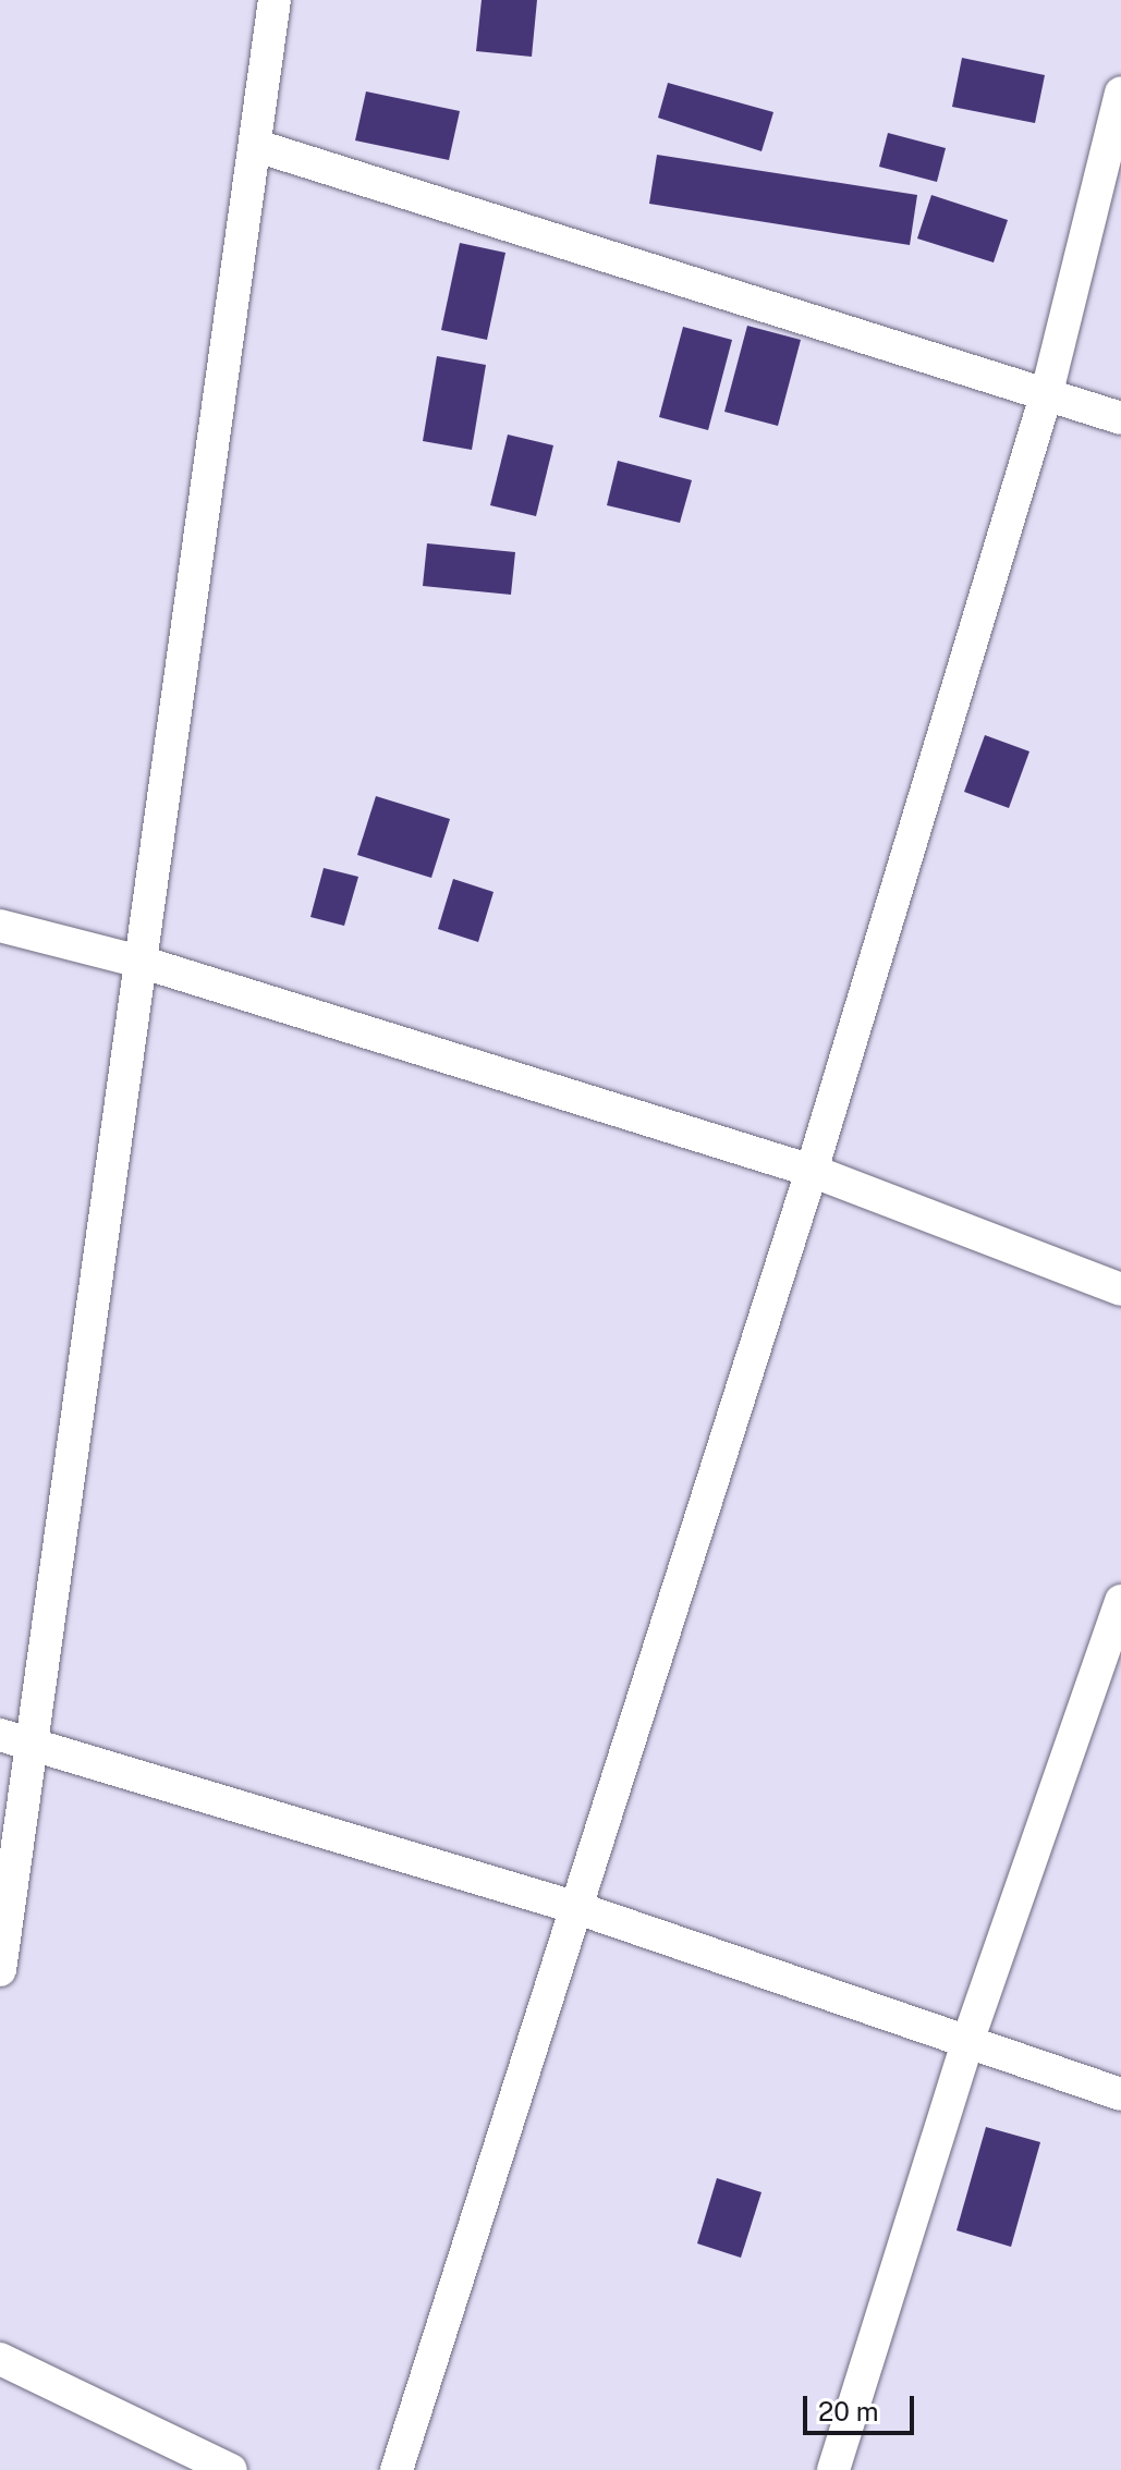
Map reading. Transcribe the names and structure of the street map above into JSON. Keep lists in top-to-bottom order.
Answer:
{
  "scale_bar": "20 m"
}
